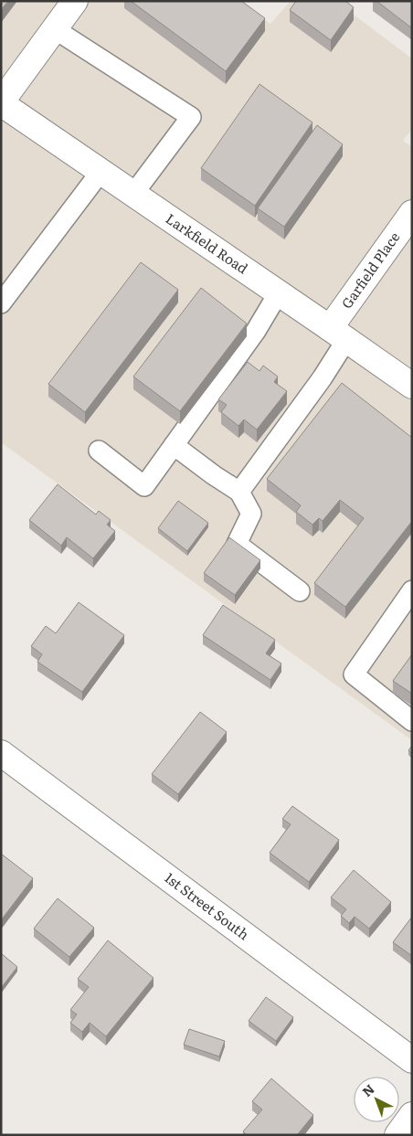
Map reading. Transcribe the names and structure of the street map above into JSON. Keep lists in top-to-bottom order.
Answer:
{
  "streets": {
    "street": ["Larkfield Road", "Garfield Place", "1st Street South"]
  },
  "crossings": [
    ["Larkfield Road", "Garfield Place"]
  ],
  "north": "top left"
}
